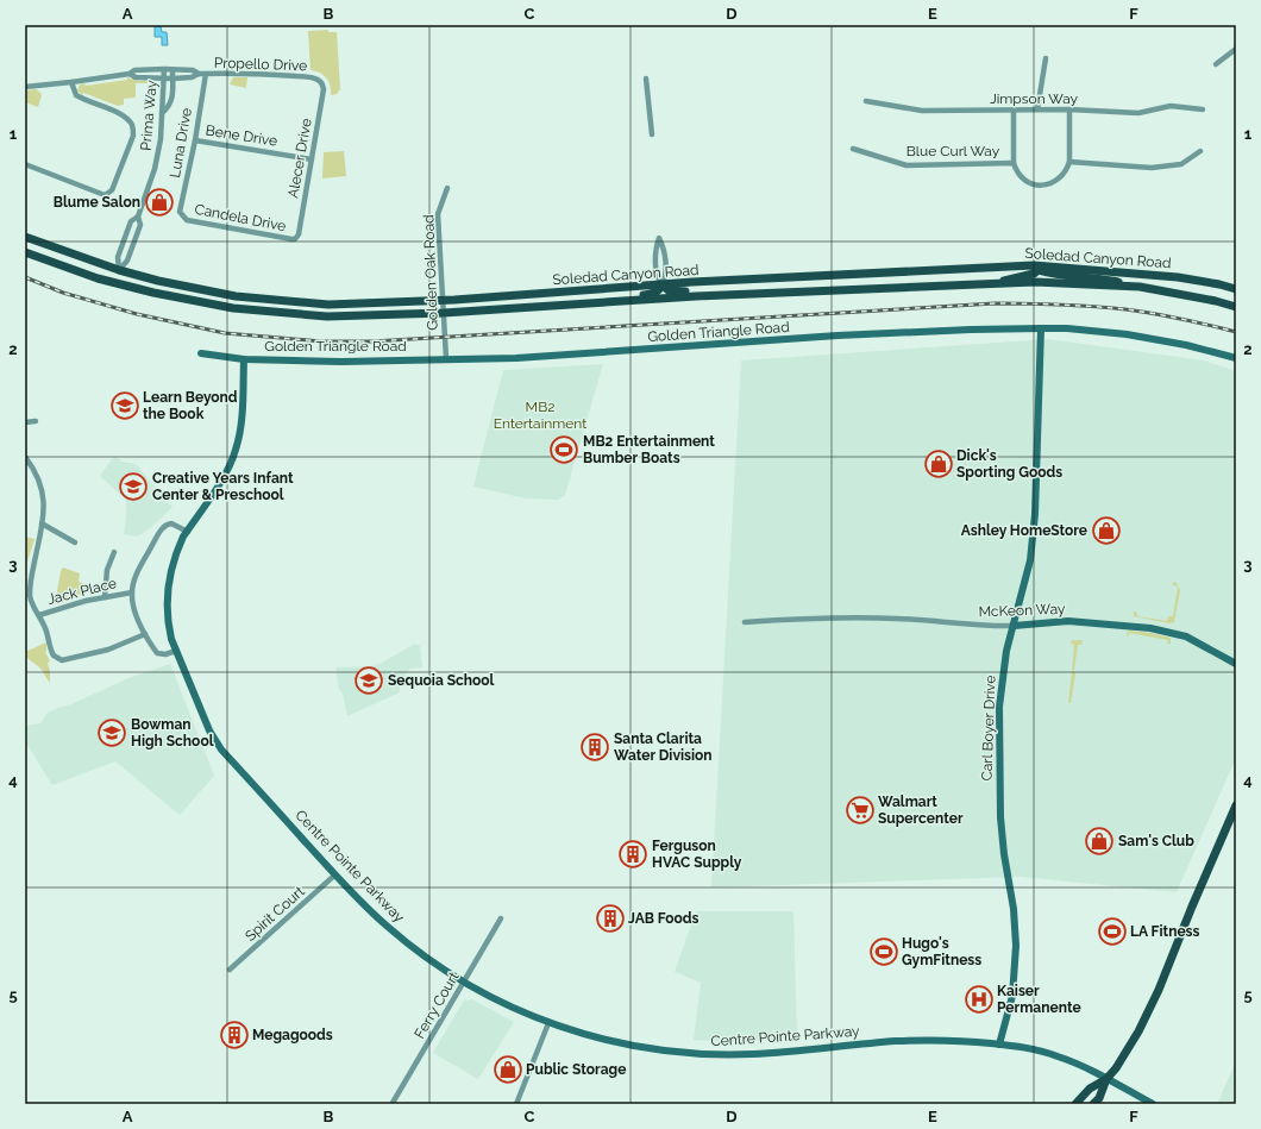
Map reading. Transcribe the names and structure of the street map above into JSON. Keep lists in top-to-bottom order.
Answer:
{
  "streets": {
    "main road": ["Soledad Canyon Road"],
    "street": [
      "Propello Drive",
      "Jimpson Way",
      "Prima Way",
      "Bene Drive",
      "Luna Drive",
      "Blue Curl Way",
      "Alecer Drive",
      "Candela Drive",
      "Golden Oak Road",
      "Golden Triangle Road",
      "Jack Place",
      "McKeon Way",
      "Carl Boyer Drive",
      "Centre Pointe Parkway",
      "Spirit Court",
      "Ferry Court"
    ]
  },
  "crossings": [
    ["Propello Drive", "Prima Way"],
    ["Propello Drive", "Luna Drive"],
    ["Propello Drive", "Alecer Drive"],
    ["Prima Way", "Soledad Canyon Road"],
    ["Bene Drive", "Luna Drive"],
    ["Bene Drive", "Alecer Drive"],
    ["Luna Drive", "Candela Drive"],
    ["Alecer Drive", "Candela Drive"],
    ["Soledad Canyon Road", "Golden Oak Road"],
    ["Golden Oak Road", "Golden Triangle Road"],
    ["Golden Triangle Road", "Carl Boyer Drive"],
    ["Golden Triangle Road", "Centre Pointe Parkway"],
    ["McKeon Way", "Carl Boyer Drive"],
    ["Carl Boyer Drive", "Centre Pointe Parkway"],
    ["Centre Pointe Parkway", "Spirit Court"],
    ["Centre Pointe Parkway", "Ferry Court"]
  ],
  "parks": ["MB2 Entertainment"],
  "places": {
    "shop": [
      "Blume Salon",
      "Dick's Sporting Goods",
      "Ashley HomeStore",
      "Sam's Club",
      "Public Storage"
    ],
    "school or university": [
      "Learn Beyond the Book",
      "Creative Years Infant Center & Preschool",
      "Sequoia School",
      "Bowman High School"
    ],
    "sports": ["MB2 Entertainment Bumber Boats", "LA Fitness", "Hugo's GymFitness"],
    "building": [
      "Santa Clarita Water Division",
      "Ferguson HVAC Supply",
      "JAB Foods",
      "Megagoods"
    ],
    "supermarket": ["Walmart Supercenter"],
    "hospital": ["Kaiser Permanente"]
  },
  "grid": {
    "columns": [
      "A",
      "B",
      "C",
      "D",
      "E",
      "F"
    ],
    "rows": [
      "1",
      "2",
      "3",
      "4",
      "5"
    ]
  }
}
